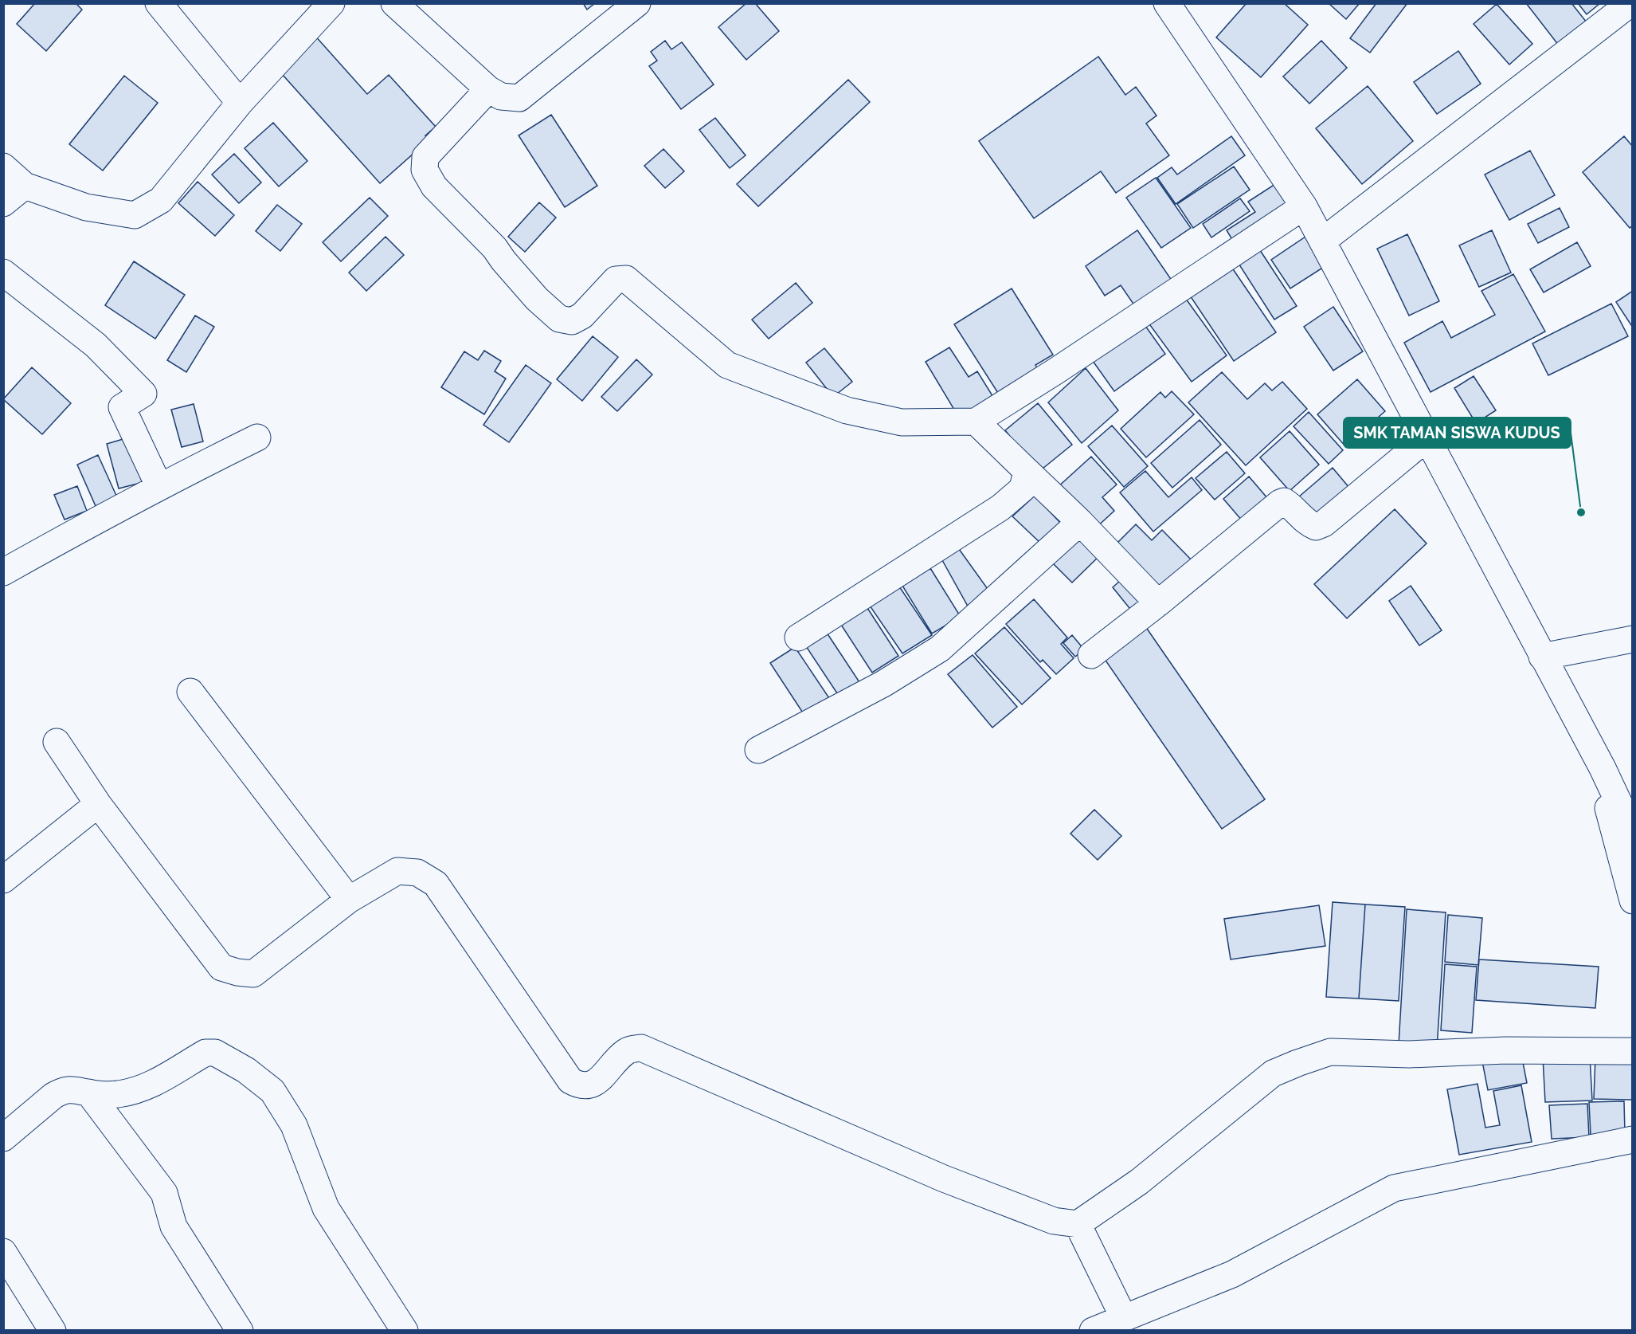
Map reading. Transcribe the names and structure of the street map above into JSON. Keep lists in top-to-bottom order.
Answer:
{
  "places": ["SMK TAMAN SISWA KUDUS"]
}
